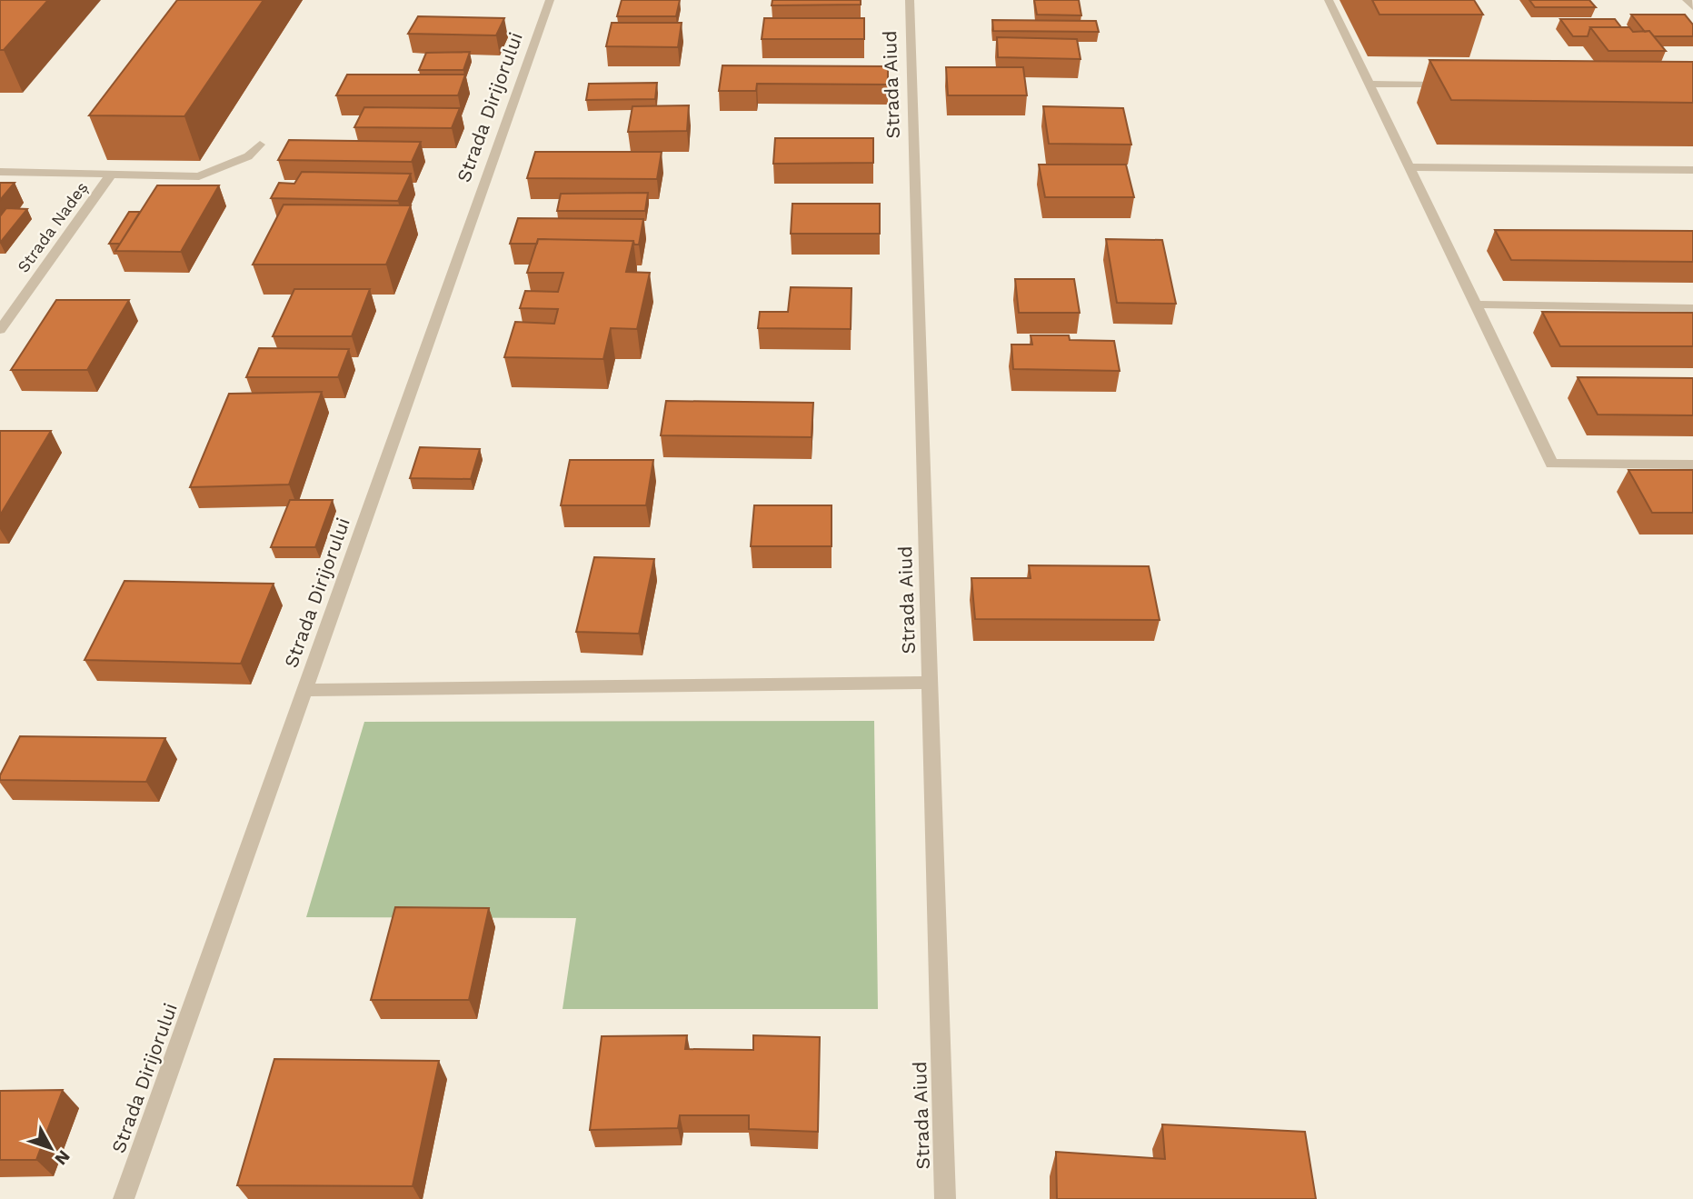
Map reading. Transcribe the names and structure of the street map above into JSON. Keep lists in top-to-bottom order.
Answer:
{
  "streets": {
    "street": ["Strada Aiud", "Strada Dirijorului", "Strada Nadeș"]
  },
  "north": "bottom right"
}
